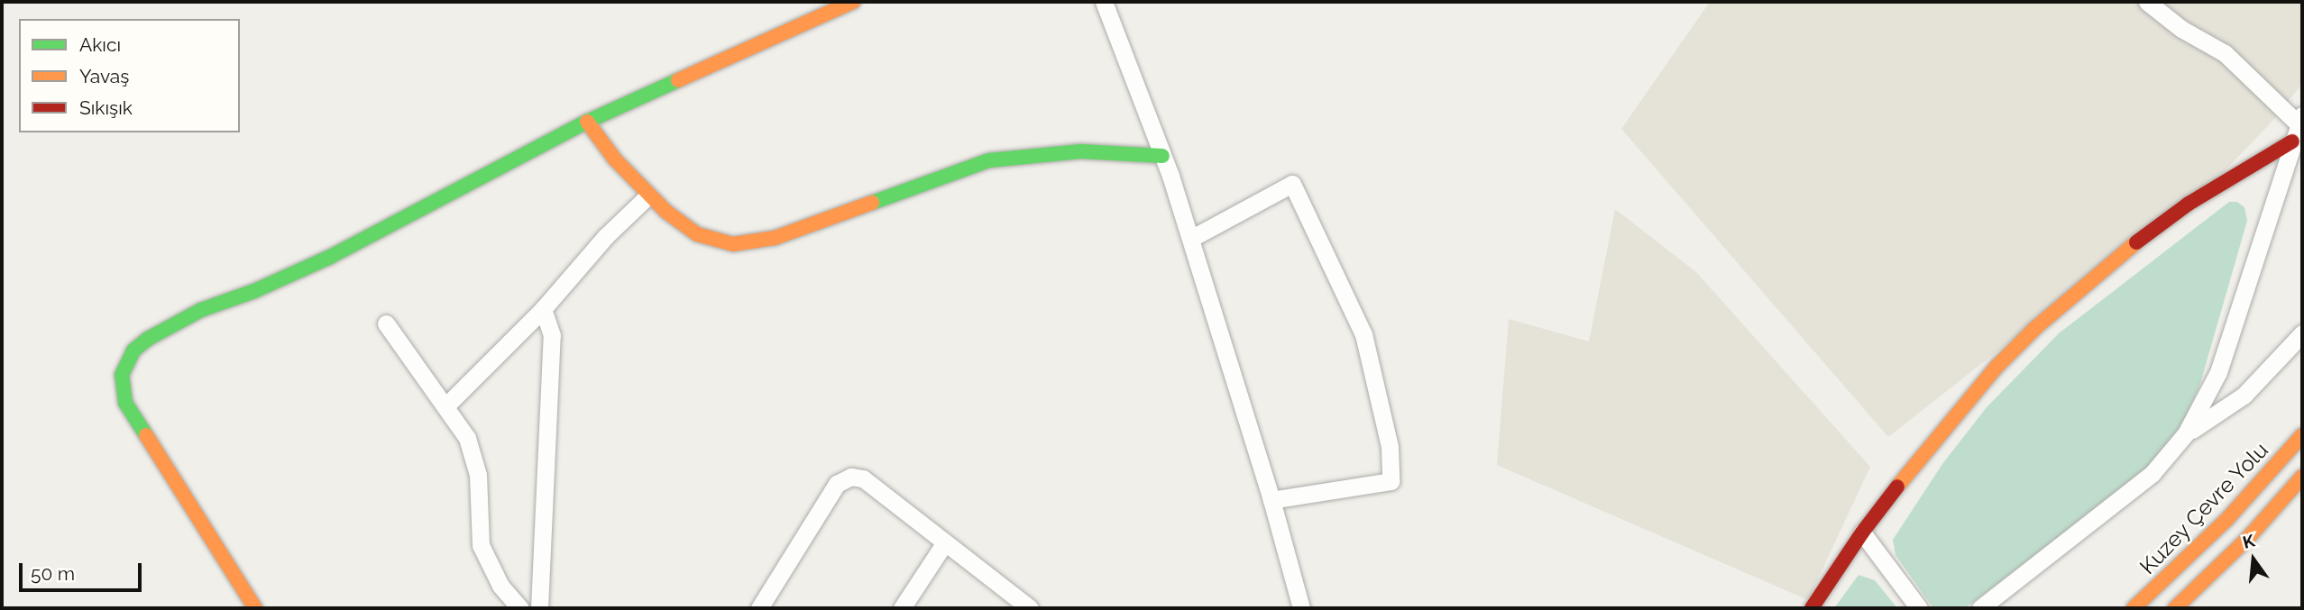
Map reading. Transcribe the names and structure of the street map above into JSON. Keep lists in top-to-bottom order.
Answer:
{
  "streets": {
    "main road": ["Kuzey Çevre Yolu"]
  },
  "legend": ["Akıcı", "Yavaş", "Sıkışık"],
  "scale_bar": "50 m",
  "north": "top"
}
